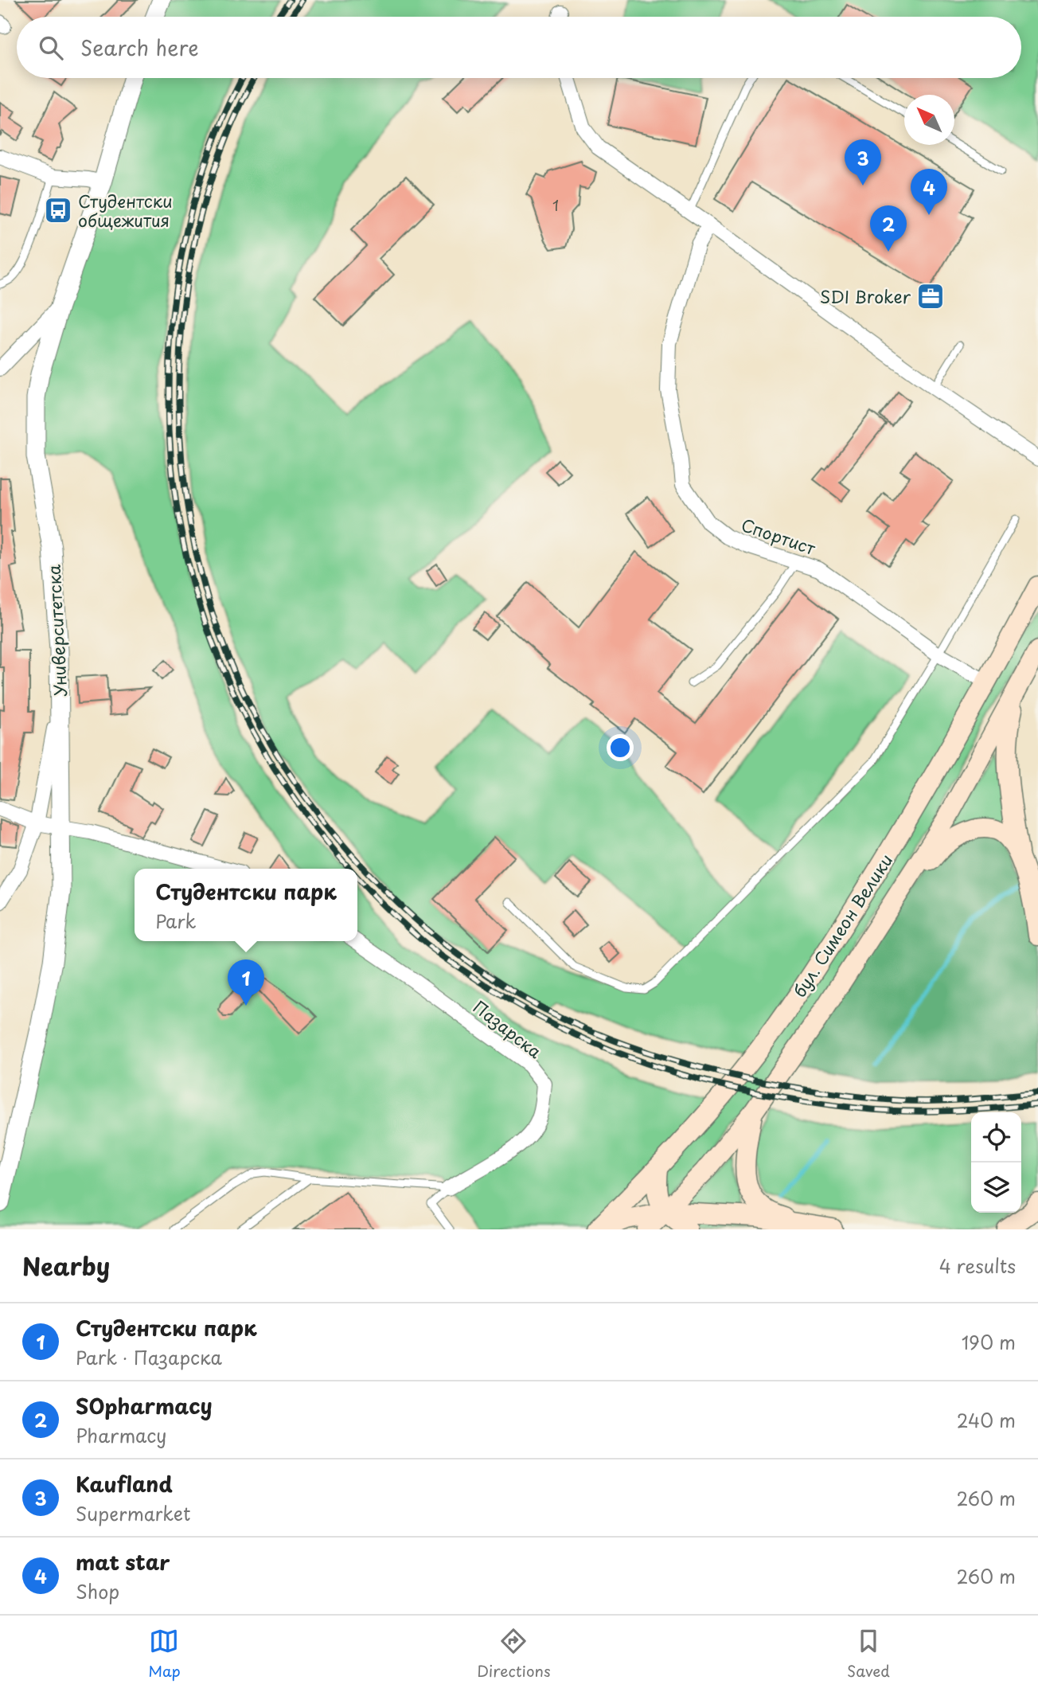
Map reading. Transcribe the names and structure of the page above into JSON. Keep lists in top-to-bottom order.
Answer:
{
  "streets": {
    "main road": ["бул. Симеон Велики"],
    "street": ["Спортист", "Университетска", "Пазарска"]
  },
  "crossings": [
    ["Спортист", "бул. Симеон Велики"]
  ],
  "places": {
    "bus stop": ["Студентски общежития"],
    "office": ["SDI Broker"]
  },
  "house_numbers": ["1"],
  "north": "top left",
  "page": {
    "search": "Search here",
    "pins": [
      "3",
      "4",
      "2",
      "1"
    ],
    "popup": ["Студентски парк", "Park"],
    "heading": ["Nearby", "4 results"],
    "list": [
      {
        "mark": "1",
        "name": "Студентски парк",
        "note": "Park · Пазарска",
        "value": "190 m"
      },
      {
        "mark": "2",
        "name": "SOpharmacy",
        "note": "Pharmacy",
        "value": "240 m"
      },
      {
        "mark": "3",
        "name": "Kaufland",
        "note": "Supermarket",
        "value": "260 m"
      },
      {
        "mark": "4",
        "name": "mat star",
        "note": "Shop",
        "value": "260 m"
      }
    ],
    "nav": ["Map", "Directions", "Saved"]
  }
}
